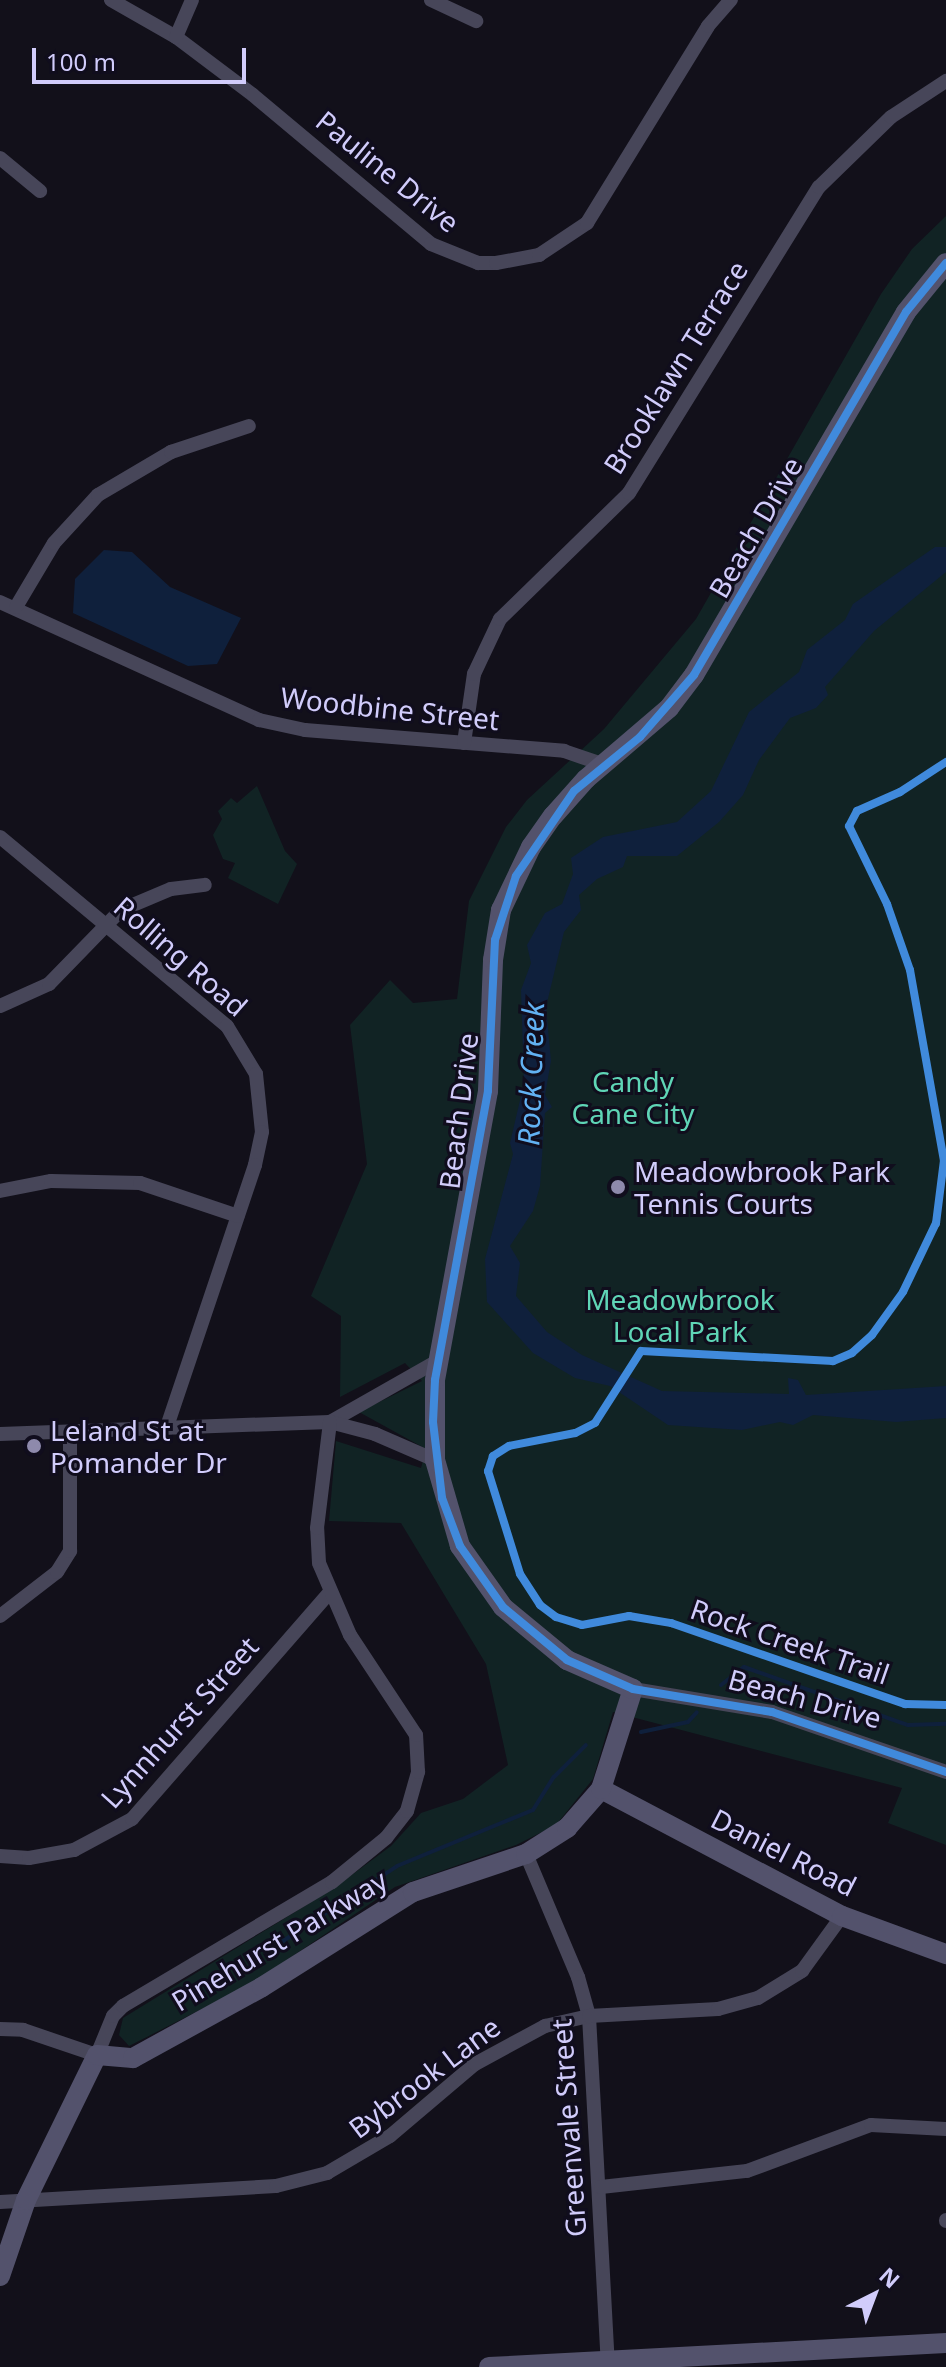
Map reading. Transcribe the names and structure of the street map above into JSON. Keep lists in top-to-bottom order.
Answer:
{
  "streets": {
    "street": [
      "Pauline Drive",
      "Brooklawn Terrace",
      "Beach Drive",
      "Woodbine Street",
      "Rolling Road",
      "Lynnhurst Street",
      "Daniel Road",
      "Pinehurst Parkway",
      "Bybrook Lane",
      "Greenvale Street"
    ],
    "cycle path": ["Rock Creek Trail"]
  },
  "crossings": [
    ["Brooklawn Terrace", "Woodbine Street"],
    ["Beach Drive", "Woodbine Street"],
    ["Beach Drive", "Pinehurst Parkway"],
    ["Daniel Road", "Pinehurst Parkway"],
    ["Daniel Road", "Bybrook Lane"],
    ["Pinehurst Parkway", "Greenvale Street"],
    ["Bybrook Lane", "Greenvale Street"]
  ],
  "water": ["Rock Creek"],
  "parks": ["Candy Cane City", "Meadowbrook Local Park"],
  "places": ["Meadowbrook Park Tennis Courts", "Leland St at Pomander Dr"],
  "scale_bar": "100 m",
  "north": "top right"
}
